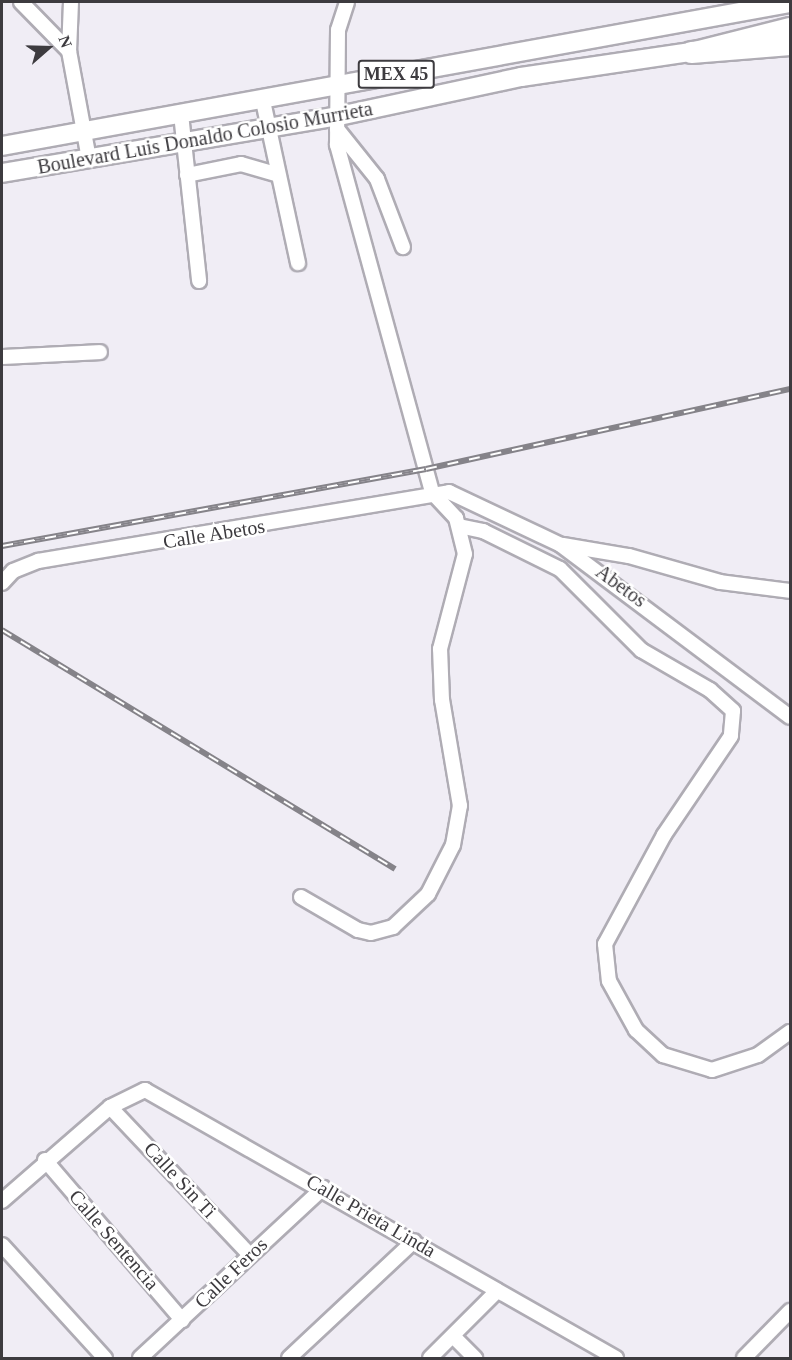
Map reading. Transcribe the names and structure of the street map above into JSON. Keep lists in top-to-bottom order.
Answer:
{
  "streets": {
    "main road": ["MEX 45", "Boulevard Luis Donaldo Colosio Murrieta"],
    "street": [
      "Calle Abetos",
      "Abetos",
      "Calle Sin Ti",
      "Calle Prieta Linda",
      "Calle Sentencia",
      "Calle Feros"
    ]
  },
  "crossings": [
    ["MEX 45", "Boulevard Luis Donaldo Colosio Murrieta"],
    ["Calle Abetos", "Abetos"],
    ["Calle Sin Ti", "Calle Prieta Linda"],
    ["Calle Sin Ti", "Calle Feros"],
    ["Calle Prieta Linda", "Calle Feros"],
    ["Calle Sentencia", "Calle Feros"]
  ],
  "north": "right"
}
